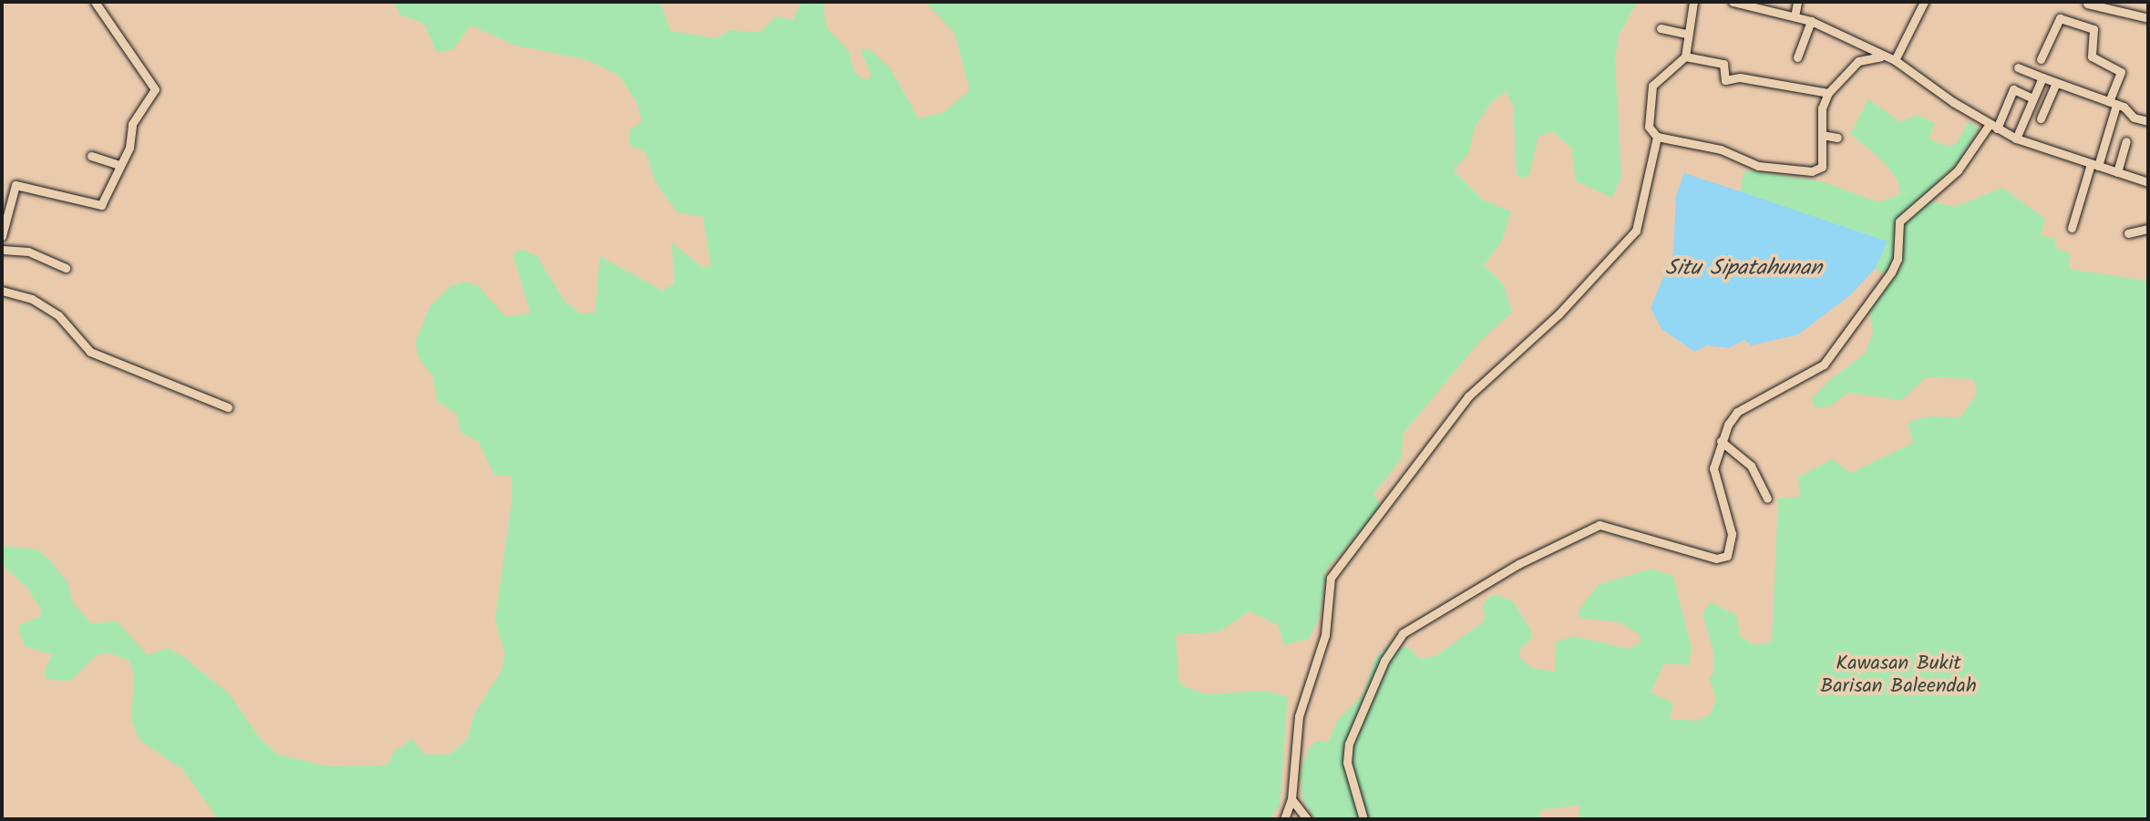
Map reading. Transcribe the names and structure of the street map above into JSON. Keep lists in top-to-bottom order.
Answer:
{
  "water": ["Situ Sipatahunan"],
  "parks": ["Kawasan Bukit Barisan Baleendah"]
}
